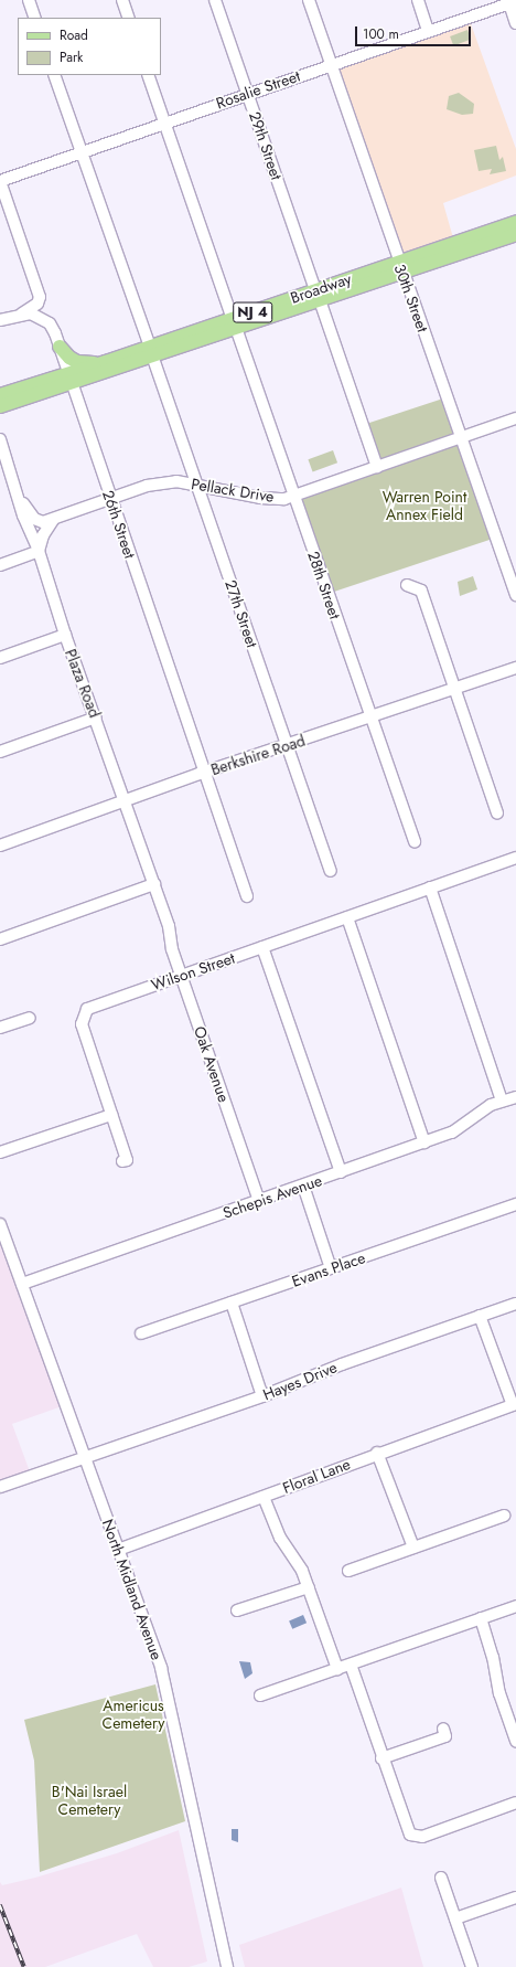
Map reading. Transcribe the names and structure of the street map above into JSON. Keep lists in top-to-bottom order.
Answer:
{
  "streets": {
    "main road": ["Broadway", "NJ 4"],
    "street": [
      "Rosalie Street",
      "29th Street",
      "30th Street",
      "Pellack Drive",
      "26th Street",
      "28th Street",
      "27th Street",
      "Plaza Road",
      "Berkshire Road",
      "Wilson Street",
      "Oak Avenue",
      "Schepis Avenue",
      "Evans Place",
      "Hayes Drive",
      "Floral Lane",
      "North Midland Avenue"
    ]
  },
  "crossings": [
    ["Rosalie Street", "29th Street"],
    ["Rosalie Street", "30th Street"],
    ["Rosalie Street", "28th Street"],
    ["Rosalie Street", "27th Street"],
    ["29th Street", "Broadway"],
    ["29th Street", "Pellack Drive"],
    ["Broadway", "30th Street"],
    ["Broadway", "26th Street"],
    ["Broadway", "28th Street"],
    ["Broadway", "27th Street"],
    ["30th Street", "Pellack Drive"],
    ["Pellack Drive", "26th Street"],
    ["Pellack Drive", "28th Street"],
    ["Pellack Drive", "27th Street"],
    ["26th Street", "Berkshire Road"],
    ["28th Street", "Berkshire Road"],
    ["27th Street", "Berkshire Road"],
    ["Plaza Road", "Berkshire Road"],
    ["Plaza Road", "Oak Avenue"],
    ["Wilson Street", "Oak Avenue"],
    ["Oak Avenue", "Schepis Avenue"],
    ["Schepis Avenue", "North Midland Avenue"],
    ["Hayes Drive", "North Midland Avenue"],
    ["Floral Lane", "North Midland Avenue"]
  ],
  "parks": ["Warren Point Annex Field", "Americus Cemetery", "B'Nai Israel Cemetery"],
  "legend": ["Road", "Park"],
  "scale_bar": "100 m"
}
